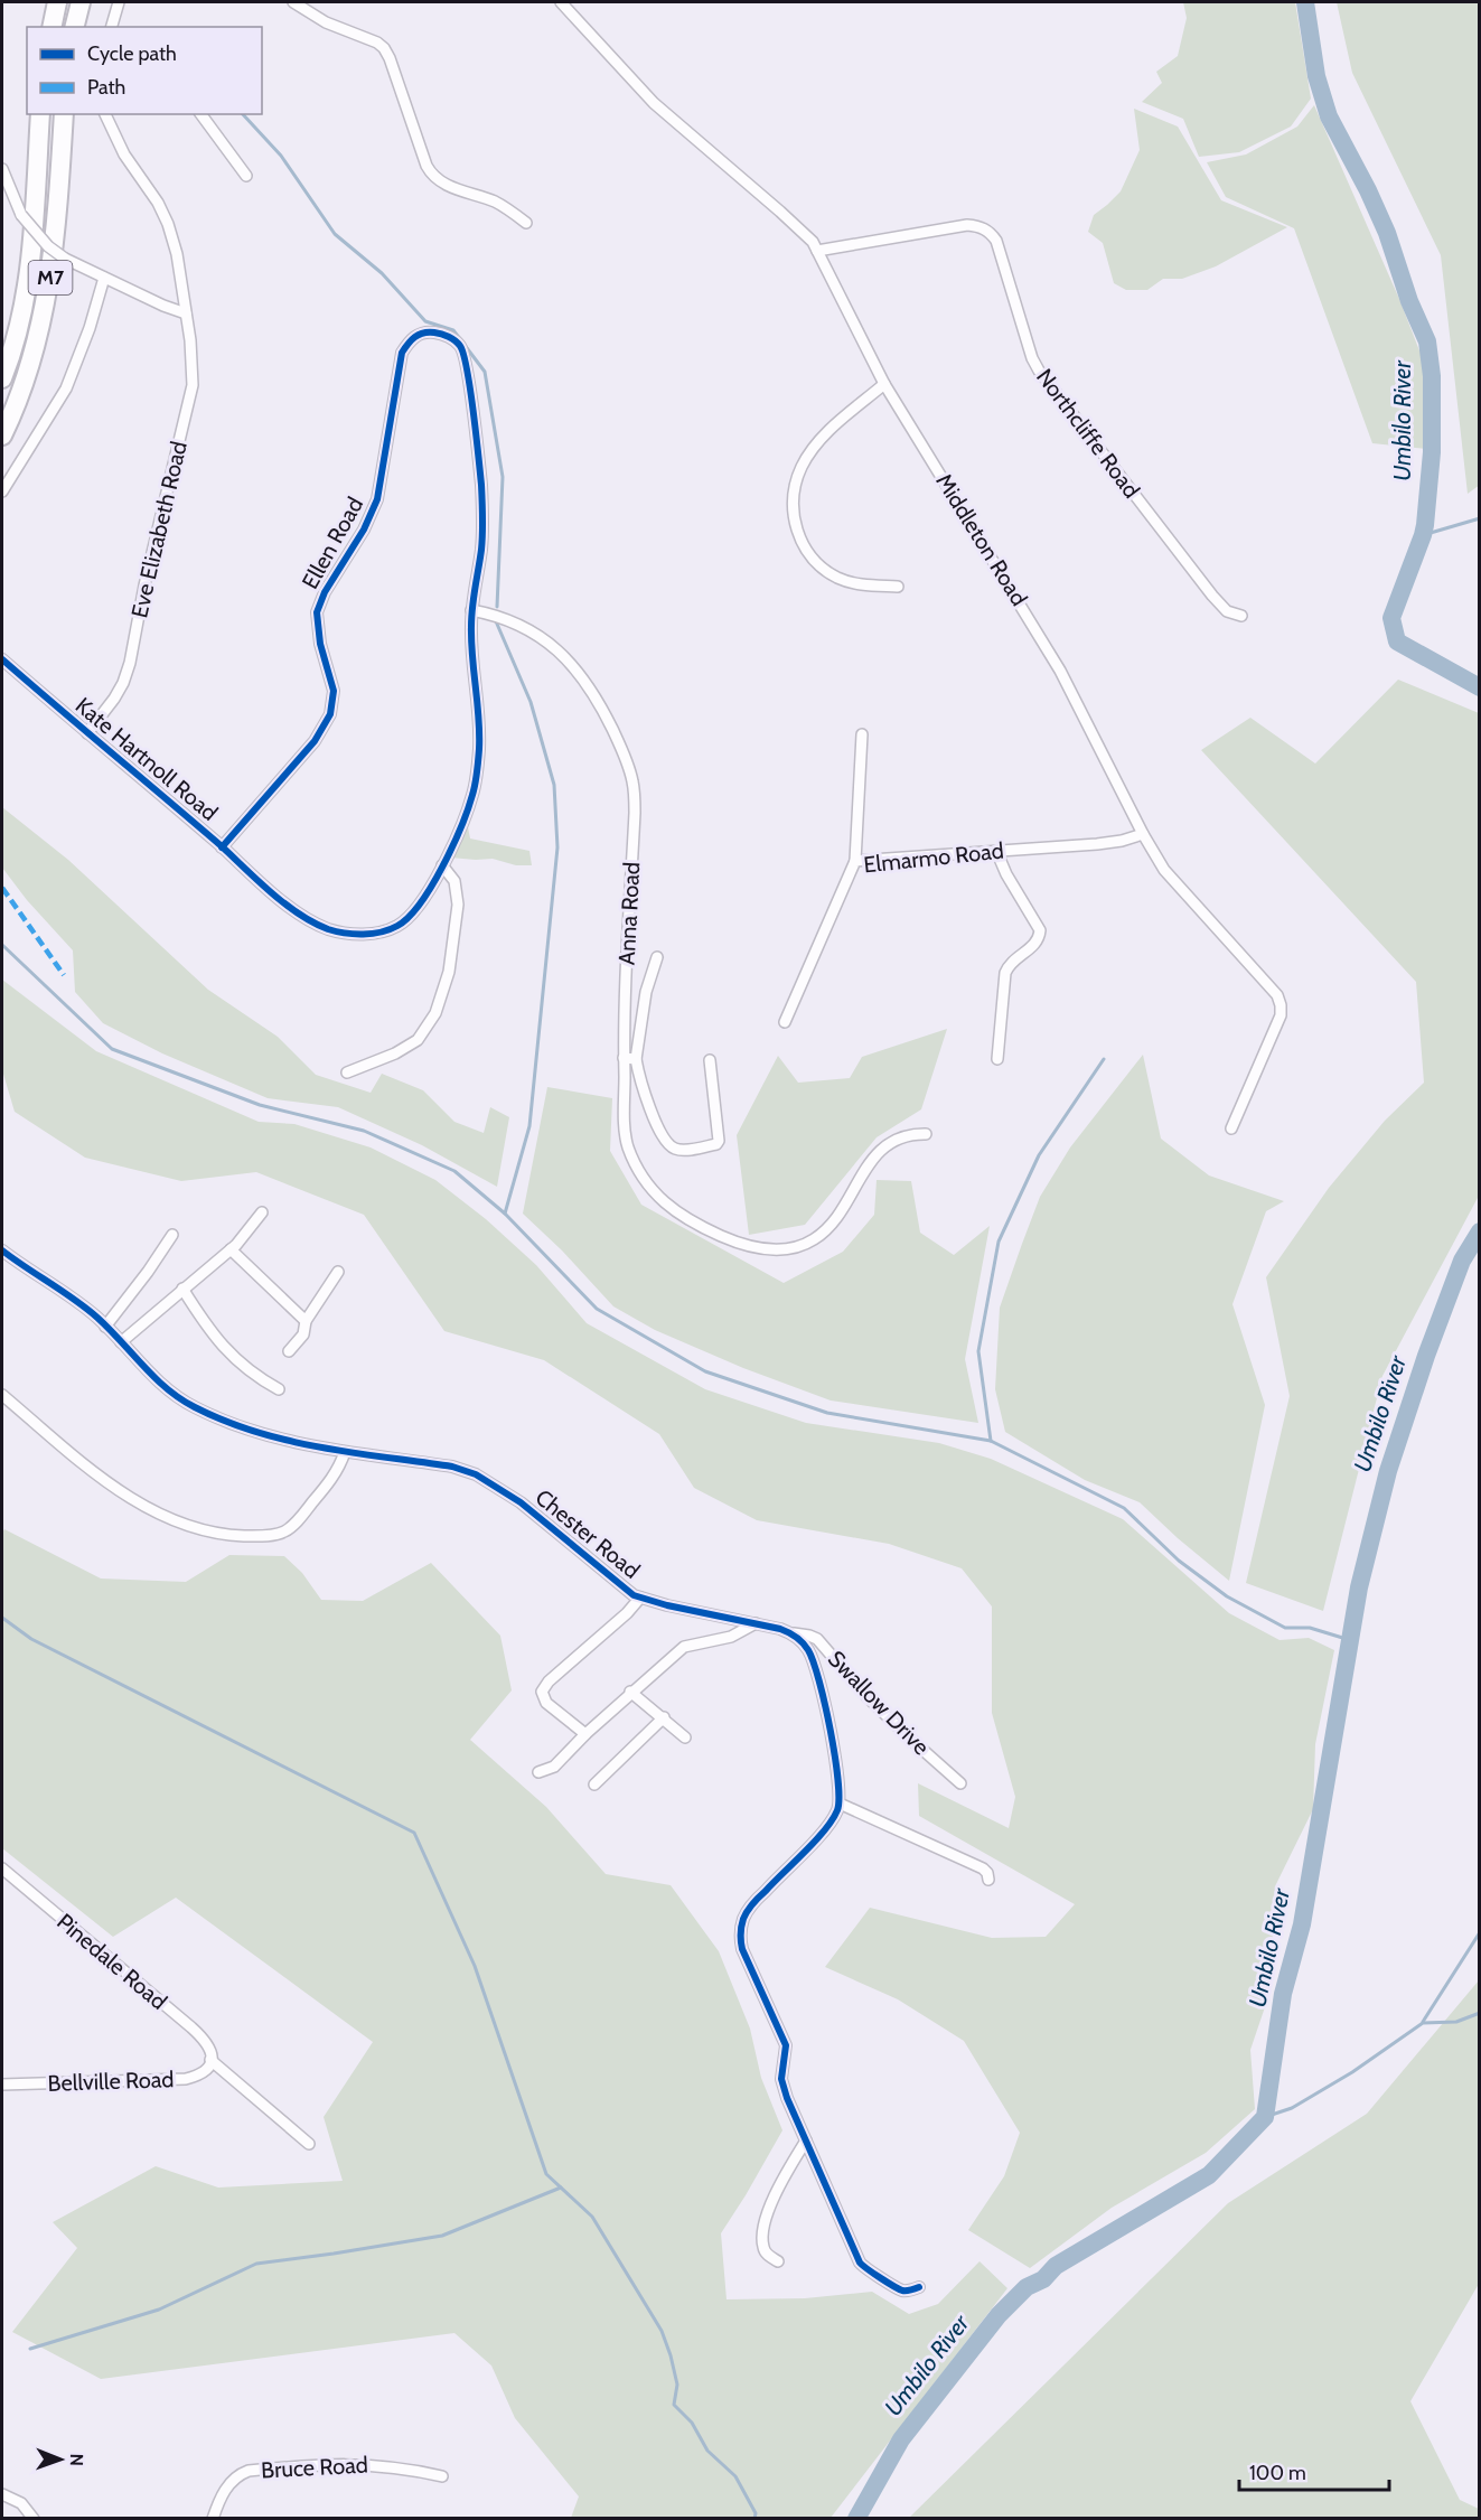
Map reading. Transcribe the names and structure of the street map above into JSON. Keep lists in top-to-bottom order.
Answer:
{
  "streets": {
    "highway": ["M7"],
    "street": [
      "Northcliffe Road",
      "Eve Elizabeth Road",
      "Middleton Road",
      "Ellen Road",
      "Kate Hartnoll Road",
      "Elmarmo Road",
      "Anna Road",
      "Chester Road",
      "Swallow Drive",
      "Pinedale Road",
      "Bellville Road",
      "Bruce Road"
    ]
  },
  "crossings": [
    ["Northcliffe Road", "Middleton Road"],
    ["Eve Elizabeth Road", "Kate Hartnoll Road"],
    ["Middleton Road", "Elmarmo Road"],
    ["Ellen Road", "Kate Hartnoll Road"],
    ["Kate Hartnoll Road", "Anna Road"],
    ["Chester Road", "Swallow Drive"],
    ["Pinedale Road", "Bellville Road"]
  ],
  "water": ["Umbilo River"],
  "legend": ["Cycle path", "Path"],
  "scale_bar": "100 m",
  "north": "right"
}
